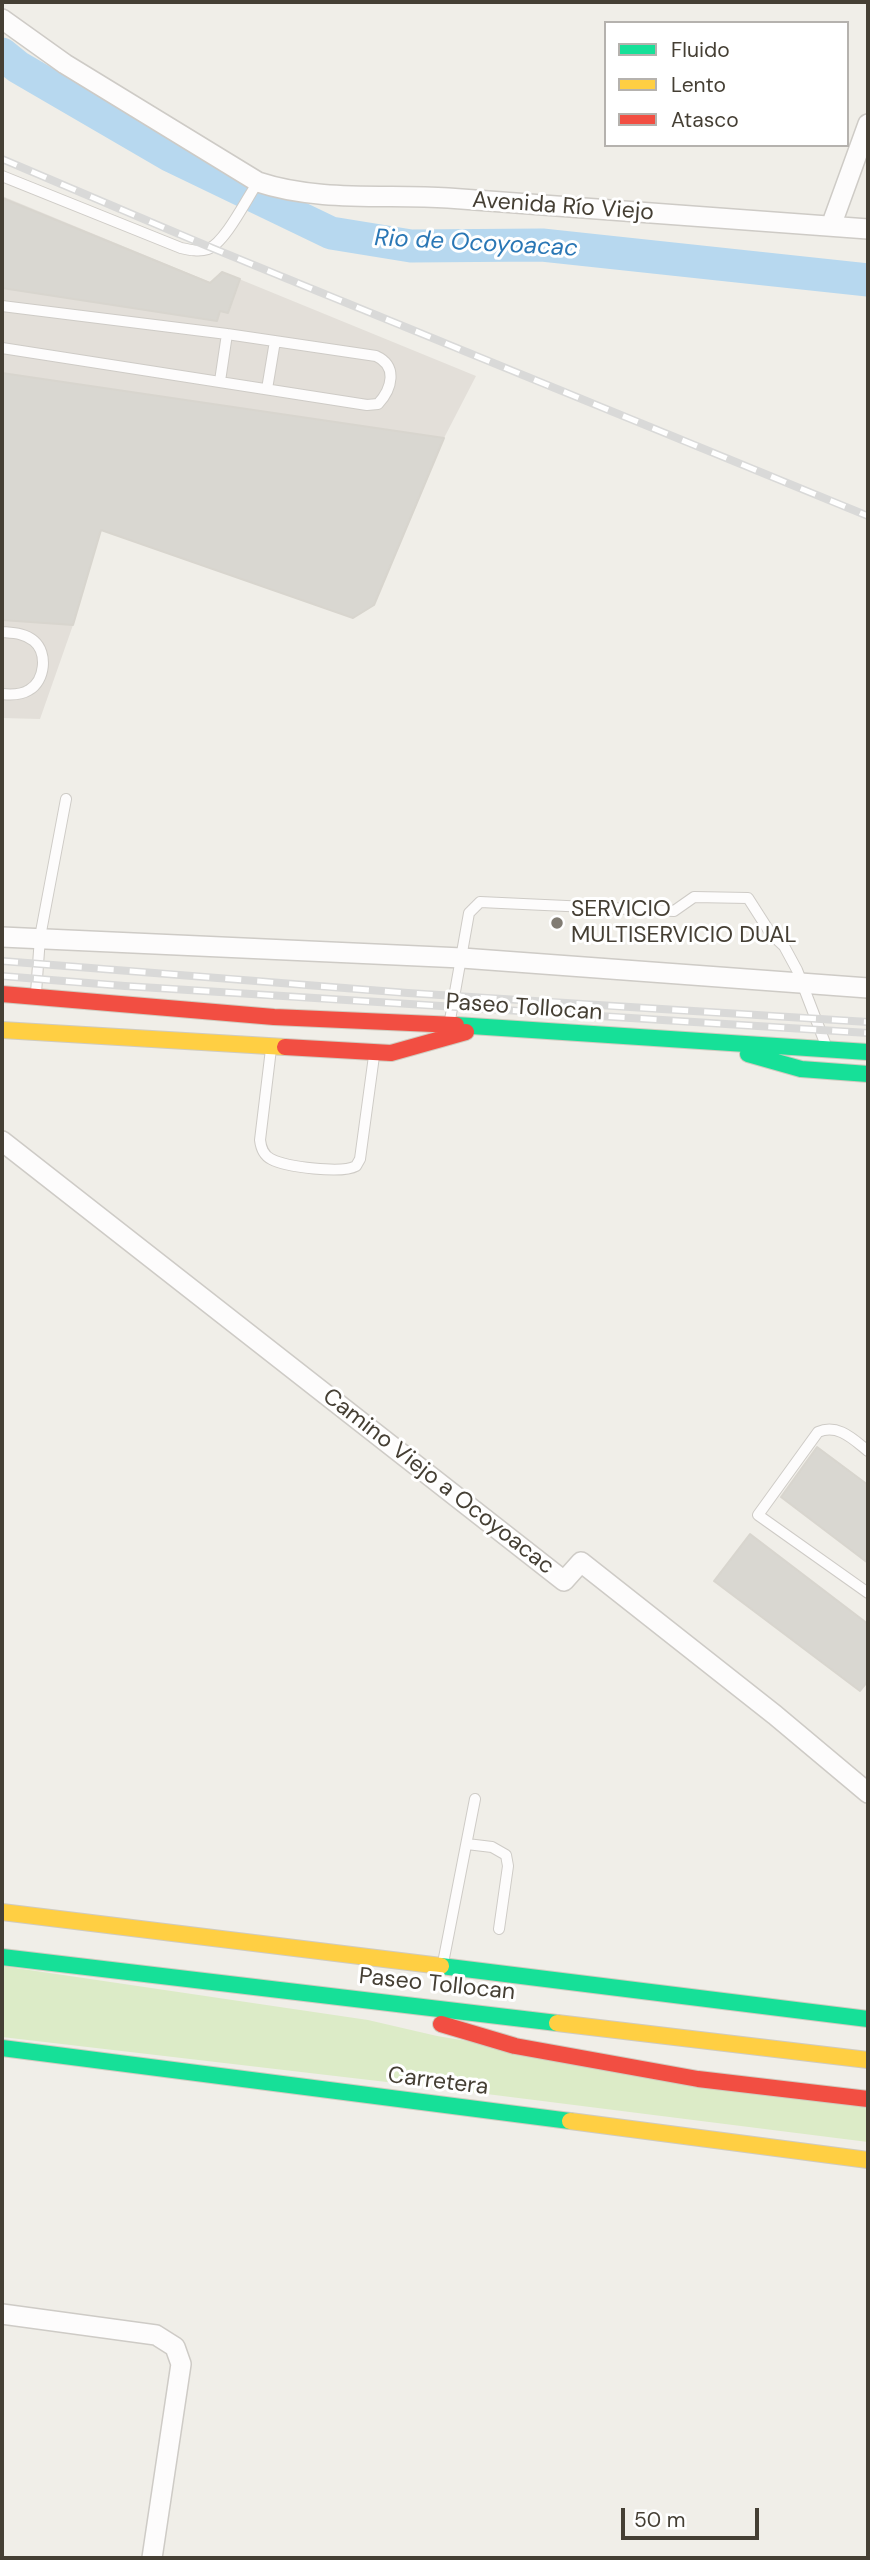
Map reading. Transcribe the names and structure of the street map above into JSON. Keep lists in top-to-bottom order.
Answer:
{
  "streets": {
    "main road": ["Paseo Tollocan", "Carretera"],
    "street": ["Avenida Río Viejo", "Camino Viejo a Ocoyoacac"]
  },
  "water": ["Rio de Ocoyoacac"],
  "places": ["SERVICIO MULTISERVICIO DUAL"],
  "legend": ["Fluido", "Lento", "Atasco"],
  "scale_bar": "50 m"
}
